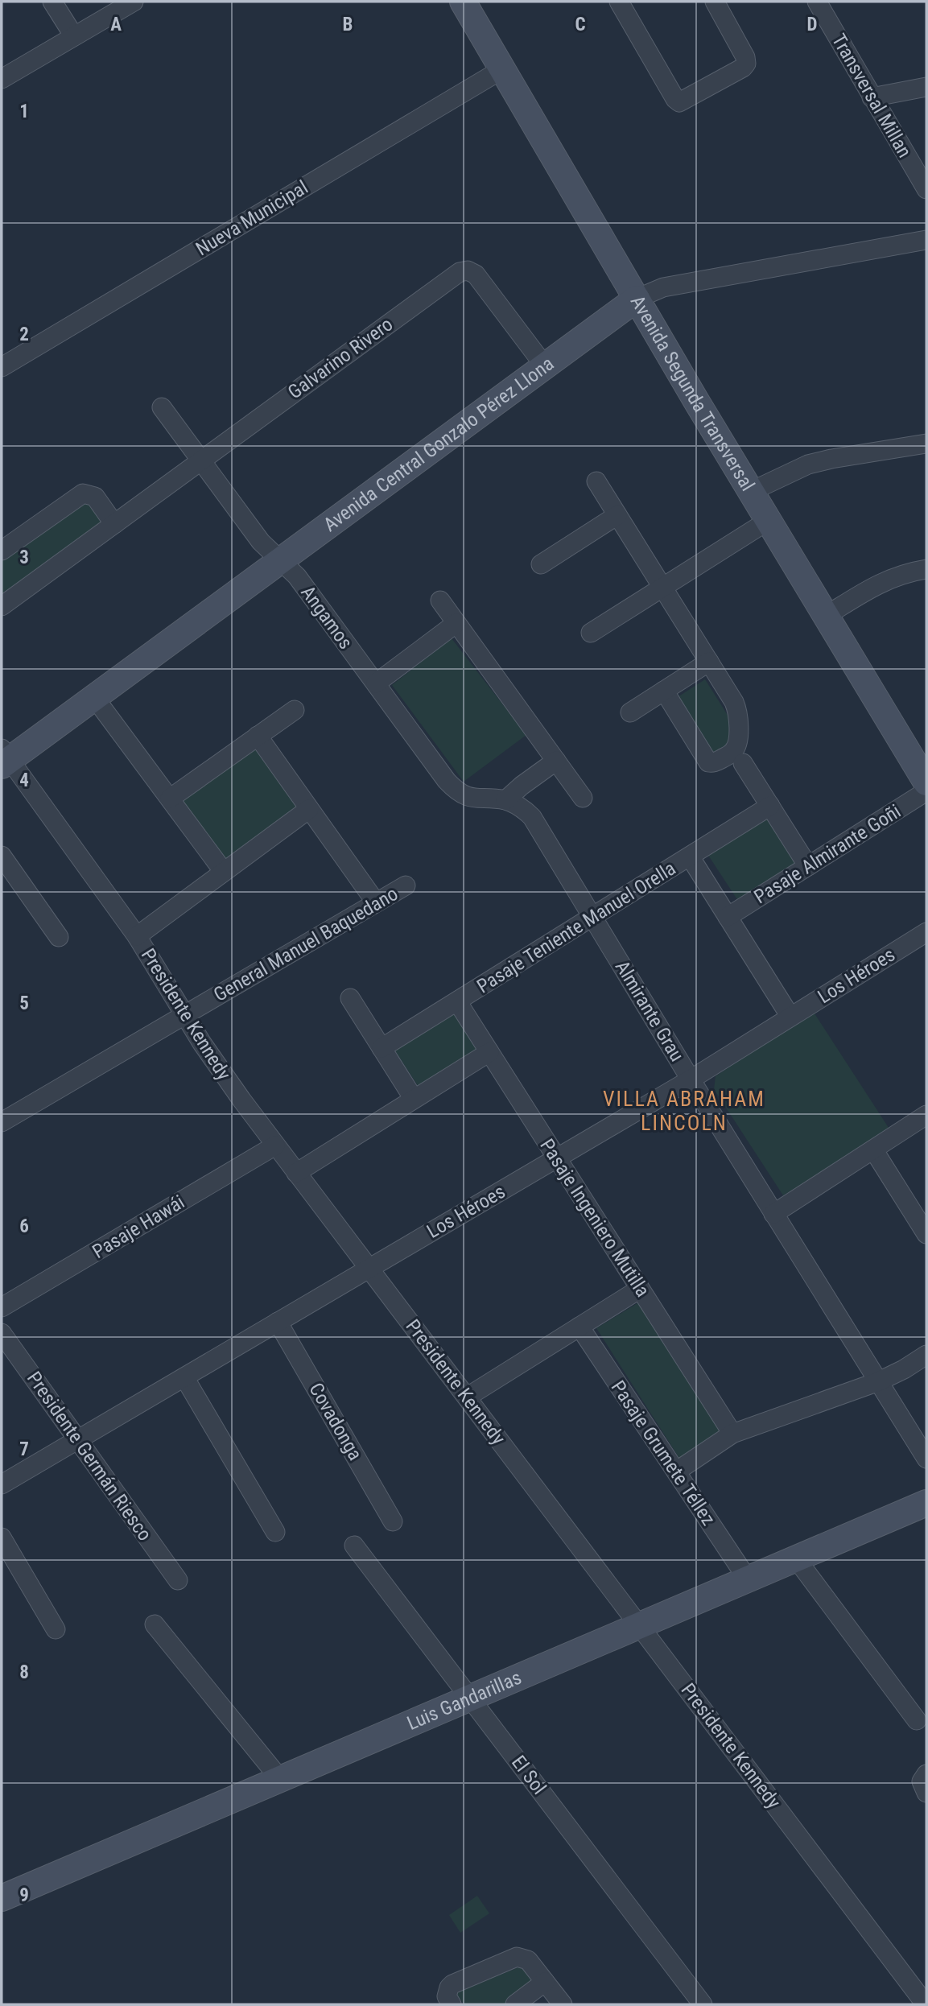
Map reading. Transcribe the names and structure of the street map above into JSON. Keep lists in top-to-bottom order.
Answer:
{
  "streets": {
    "street": [
      "Transversal Millan",
      "Nueva Municipal",
      "Galvarino Rivero",
      "Avenida Segunda Transversal",
      "Avenida Central Gonzalo Pérez Llona",
      "Angamos",
      "Pasaje Almirante Goñi",
      "Pasaje Teniente Manuel Orella",
      "General Manuel Baquedano",
      "Los Héroes",
      "Almirante Grau",
      "Presidente Kennedy",
      "Pasaje Ingeniero Mutilla",
      "Pasaje Hawái",
      "Covadonga",
      "Pasaje Grumete Téllez",
      "Presidente Germán Riesco",
      "Luis Gandarillas",
      "El Sol"
    ]
  },
  "crossings": [
    ["Nueva Municipal", "Avenida Segunda Transversal"],
    ["Galvarino Rivero", "Avenida Central Gonzalo Pérez Llona"],
    ["Galvarino Rivero", "Angamos"],
    ["Avenida Segunda Transversal", "Avenida Central Gonzalo Pérez Llona"],
    ["Avenida Central Gonzalo Pérez Llona", "Angamos"],
    ["Avenida Central Gonzalo Pérez Llona", "Presidente Kennedy"],
    ["Angamos", "Almirante Grau"],
    ["Pasaje Teniente Manuel Orella", "Almirante Grau"],
    ["Pasaje Teniente Manuel Orella", "Pasaje Ingeniero Mutilla"],
    ["General Manuel Baquedano", "Presidente Kennedy"],
    ["Los Héroes", "Almirante Grau"],
    ["Los Héroes", "Presidente Kennedy"],
    ["Los Héroes", "Pasaje Ingeniero Mutilla"],
    ["Los Héroes", "Covadonga"],
    ["Los Héroes", "Presidente Germán Riesco"],
    ["Presidente Kennedy", "Pasaje Hawái"],
    ["Presidente Kennedy", "Luis Gandarillas"],
    ["Pasaje Grumete Téllez", "Luis Gandarillas"],
    ["Luis Gandarillas", "El Sol"]
  ],
  "districts": ["VILLA ABRAHAM LINCOLN"],
  "grid": {
    "columns": [
      "A",
      "B",
      "C",
      "D"
    ],
    "rows": [
      "1",
      "2",
      "3",
      "4",
      "5",
      "6",
      "7",
      "8",
      "9"
    ]
  }
}
